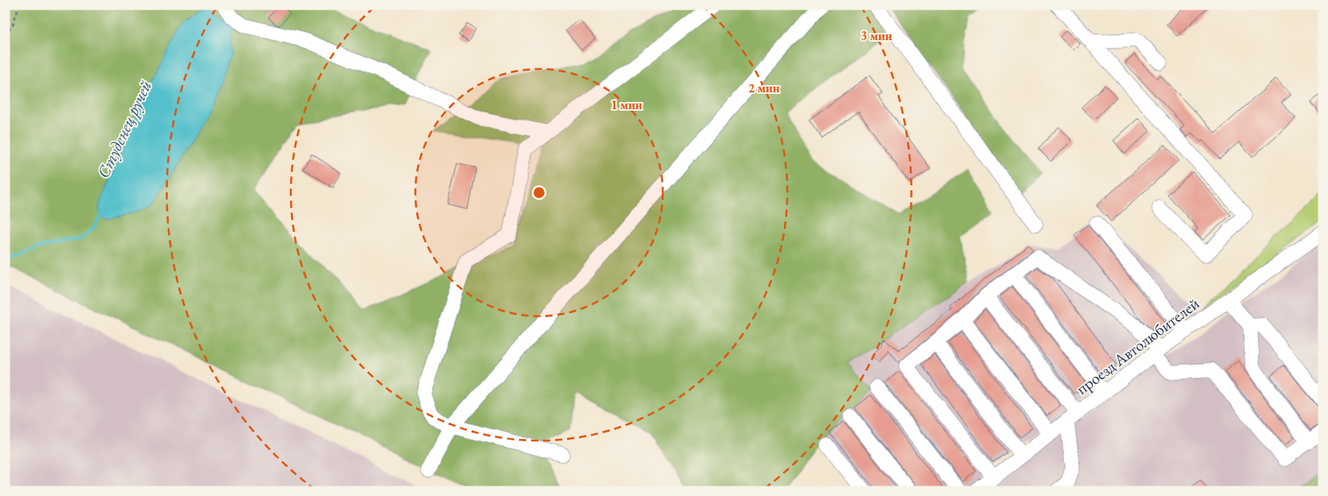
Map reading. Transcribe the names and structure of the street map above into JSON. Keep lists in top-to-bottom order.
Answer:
{
  "streets": {
    "street": ["проезд Автолюбителей"]
  },
  "water": ["Студенец ручей"],
  "rings": ["3 мин", "2 мин", "1 мин"]
}
